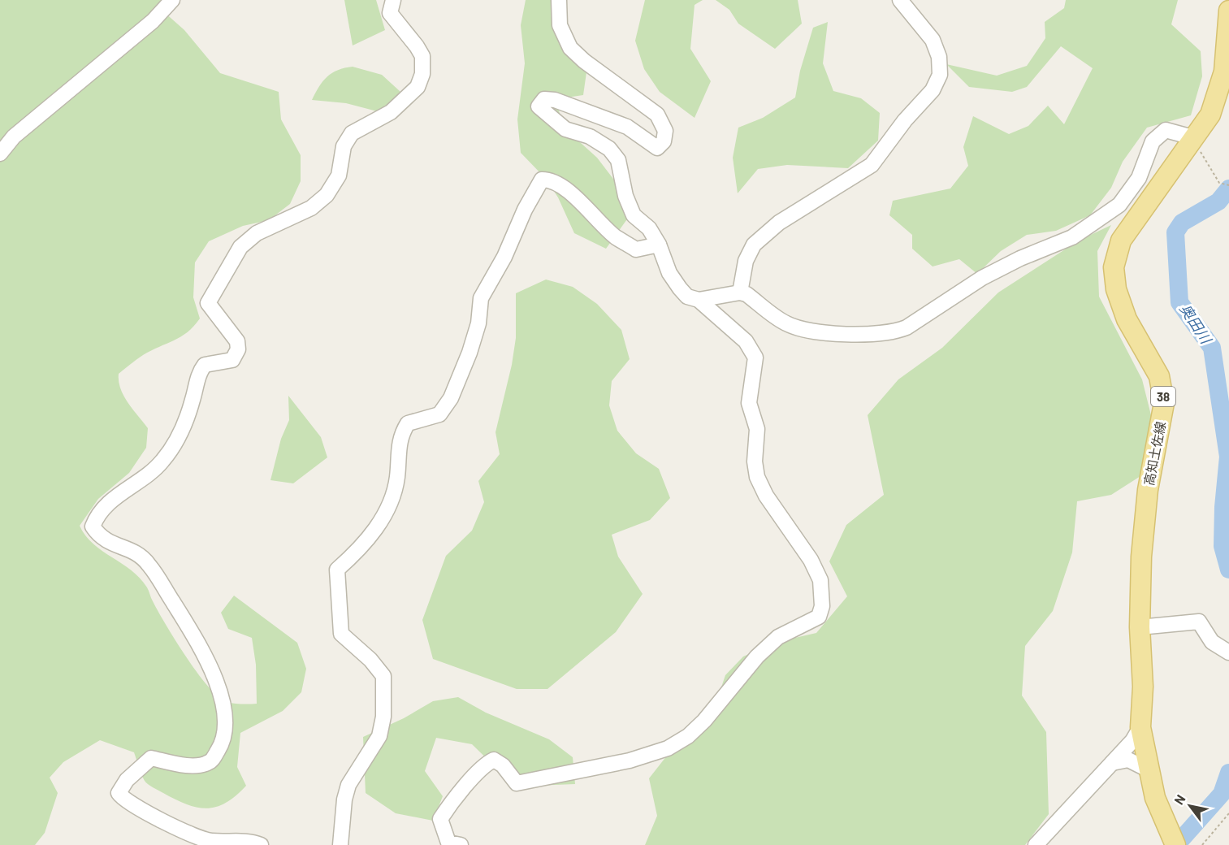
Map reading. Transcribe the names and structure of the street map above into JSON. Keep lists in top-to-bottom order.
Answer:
{
  "streets": {
    "main road": ["38", "高知土佐線"]
  },
  "water": ["奥田川"],
  "north": "top left"
}
